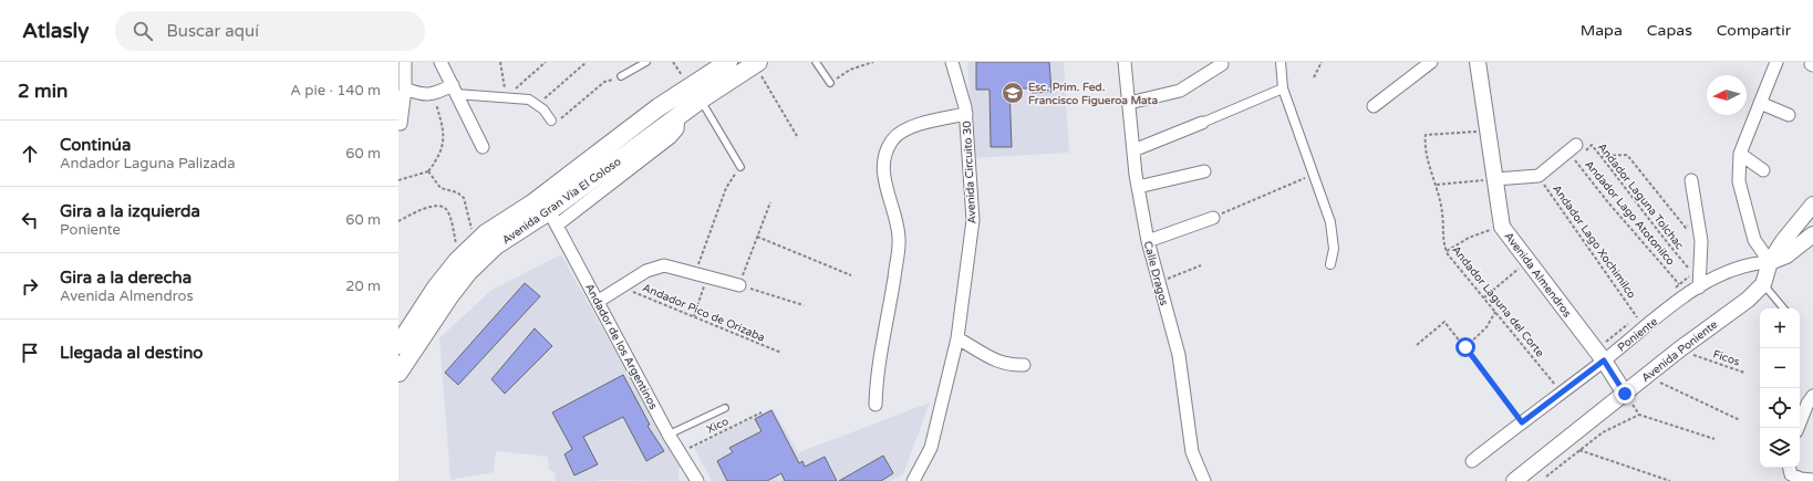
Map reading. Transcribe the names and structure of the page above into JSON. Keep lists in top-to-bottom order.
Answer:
{
  "streets": {
    "main road": ["Avenida Gran Vía El Coloso"],
    "street": [
      "Avenida Circuito 30",
      "Calle Dragos",
      "Avenida Almendros",
      "Poniente",
      "Andador de los Argentinos",
      "Avenida Poniente"
    ],
    "path": [
      "Andador Laguna Tolchac",
      "Andador Lago Atotonilco",
      "Andador Lago Xochimilco",
      "Andador Laguna del Corte",
      "Andador Pico de Orizaba",
      "Ficos",
      "Xico"
    ]
  },
  "crossings": [
    ["Andador Laguna Tolchac", "Andador Lago Atotonilco"],
    ["Avenida Gran Vía El Coloso", "Andador de los Argentinos"],
    ["Avenida Almendros", "Andador Laguna del Corte"],
    ["Avenida Almendros", "Poniente"],
    ["Avenida Almendros", "Avenida Poniente"],
    ["Andador Laguna del Corte", "Poniente"],
    ["Poniente", "Avenida Poniente"],
    ["Andador de los Argentinos", "Xico"],
    ["Avenida Poniente", "Ficos"]
  ],
  "places": {
    "school or university": ["Esc. Prim. Fed. Francisco Figueroa Mata"]
  },
  "north": "left",
  "page": {
    "header": "Atlasly",
    "search": "Buscar aquí",
    "nav": ["Mapa", "Capas", "Compartir"],
    "heading": ["2 min", "A pie · 140 m"],
    "list": [
      ["Continúa", "Andador Laguna Palizada", "60 m"],
      ["Gira a la izquierda", "Poniente", "60 m"],
      ["Gira a la derecha", "Avenida Almendros", "20 m"],
      "Llegada al destino"
    ],
    "map_buttons": ["+", "−"]
  }
}
